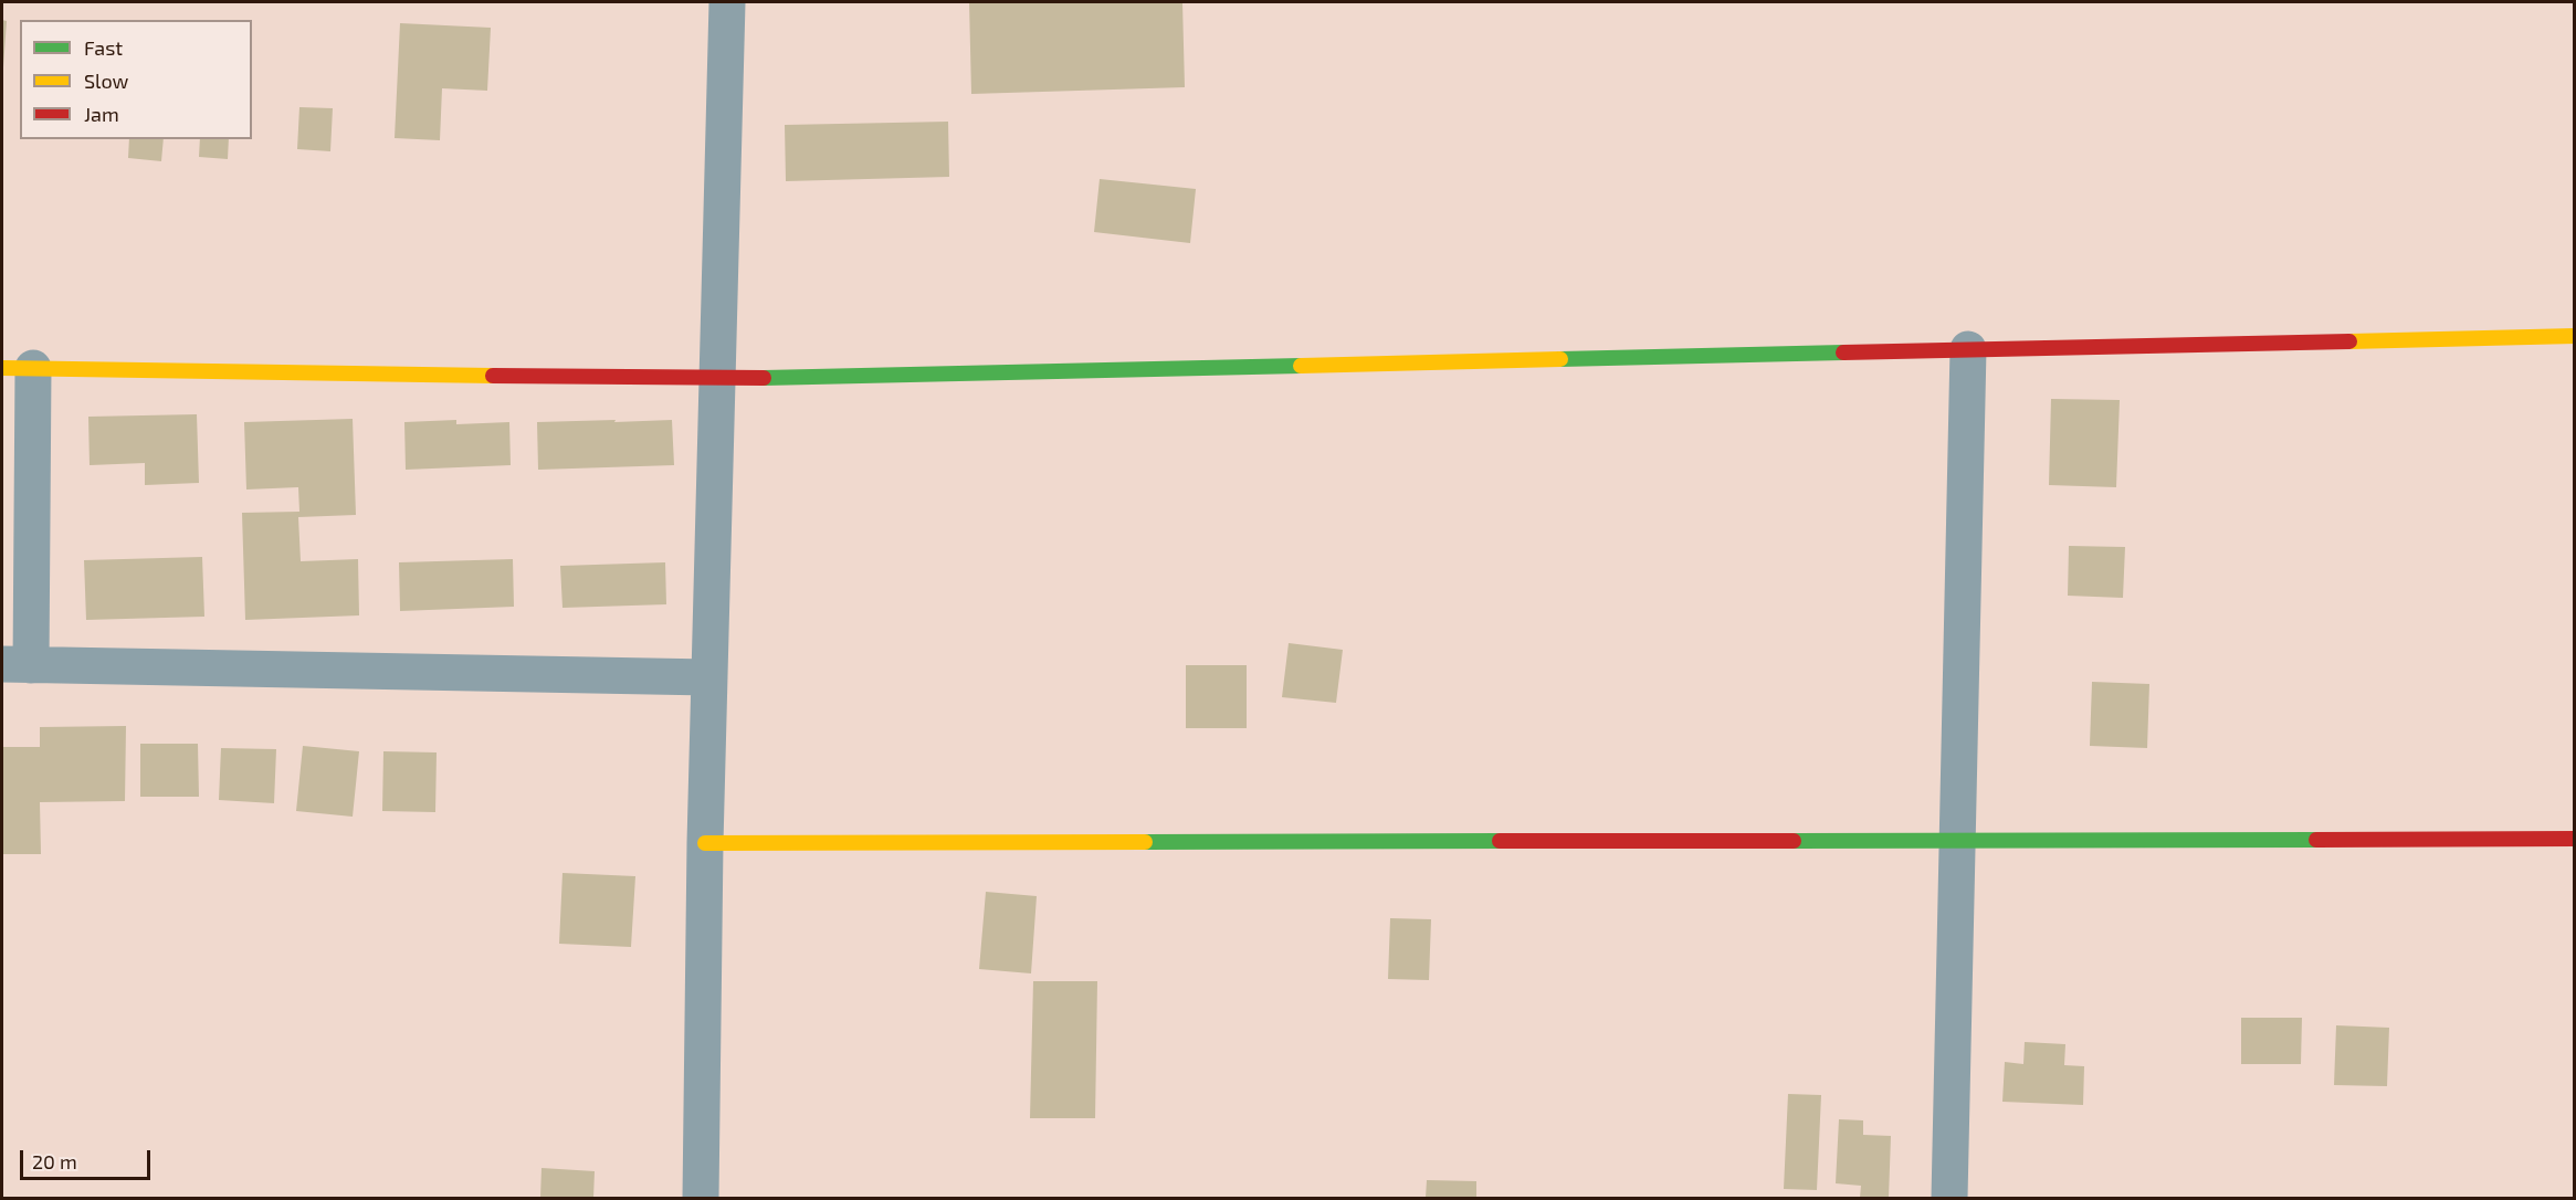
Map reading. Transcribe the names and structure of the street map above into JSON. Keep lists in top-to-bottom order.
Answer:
{
  "legend": ["Fast", "Slow", "Jam"],
  "scale_bar": "20 m"
}
